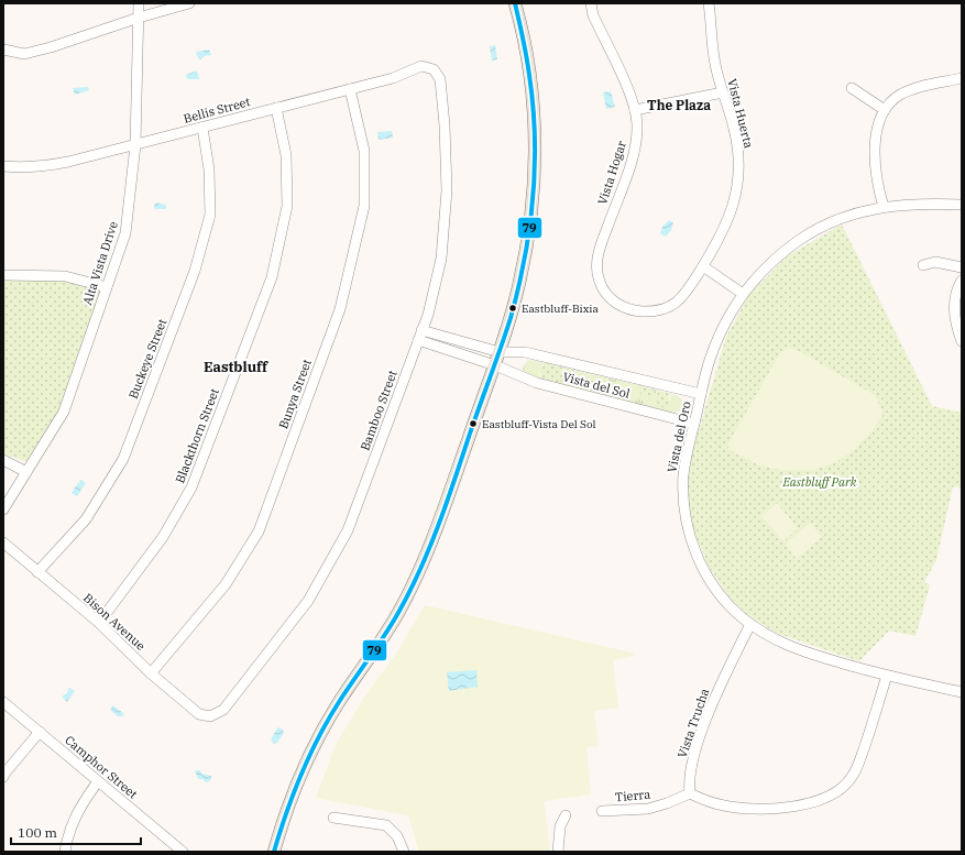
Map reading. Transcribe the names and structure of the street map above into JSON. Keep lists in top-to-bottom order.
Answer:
{
  "streets": {
    "street": [
      "Bellis Street",
      "Vista Huerta",
      "Vista Hogar",
      "Alta Vista Drive",
      "Buckeye Street",
      "Vista del Sol",
      "Bunya Street",
      "Bamboo Street",
      "Blackthorn Street",
      "Vista del Oro",
      "Bison Avenue",
      "Vista Trucha",
      "Camphor Street",
      "Tierra"
    ]
  },
  "crossings": [
    ["Bellis Street", "Alta Vista Drive"],
    ["Bellis Street", "Buckeye Street"],
    ["Bellis Street", "Bunya Street"],
    ["Bellis Street", "Bamboo Street"],
    ["Bellis Street", "Blackthorn Street"],
    ["Vista Huerta", "Vista Hogar"],
    ["Buckeye Street", "Bison Avenue"],
    ["Vista del Sol", "Bamboo Street"],
    ["Vista del Sol", "Vista del Oro"],
    ["Bunya Street", "Bison Avenue"],
    ["Bamboo Street", "Bison Avenue"],
    ["Blackthorn Street", "Bison Avenue"],
    ["Vista del Oro", "Vista Trucha"],
    ["Vista Trucha", "Tierra"]
  ],
  "districts": ["The Plaza", "Eastbluff"],
  "parks": ["Eastbluff Park"],
  "places": ["Eastbluff-Bixia", "Eastbluff-Vista Del Sol"],
  "lines": ["transit line 79"],
  "scale_bar": "100 m"
}
